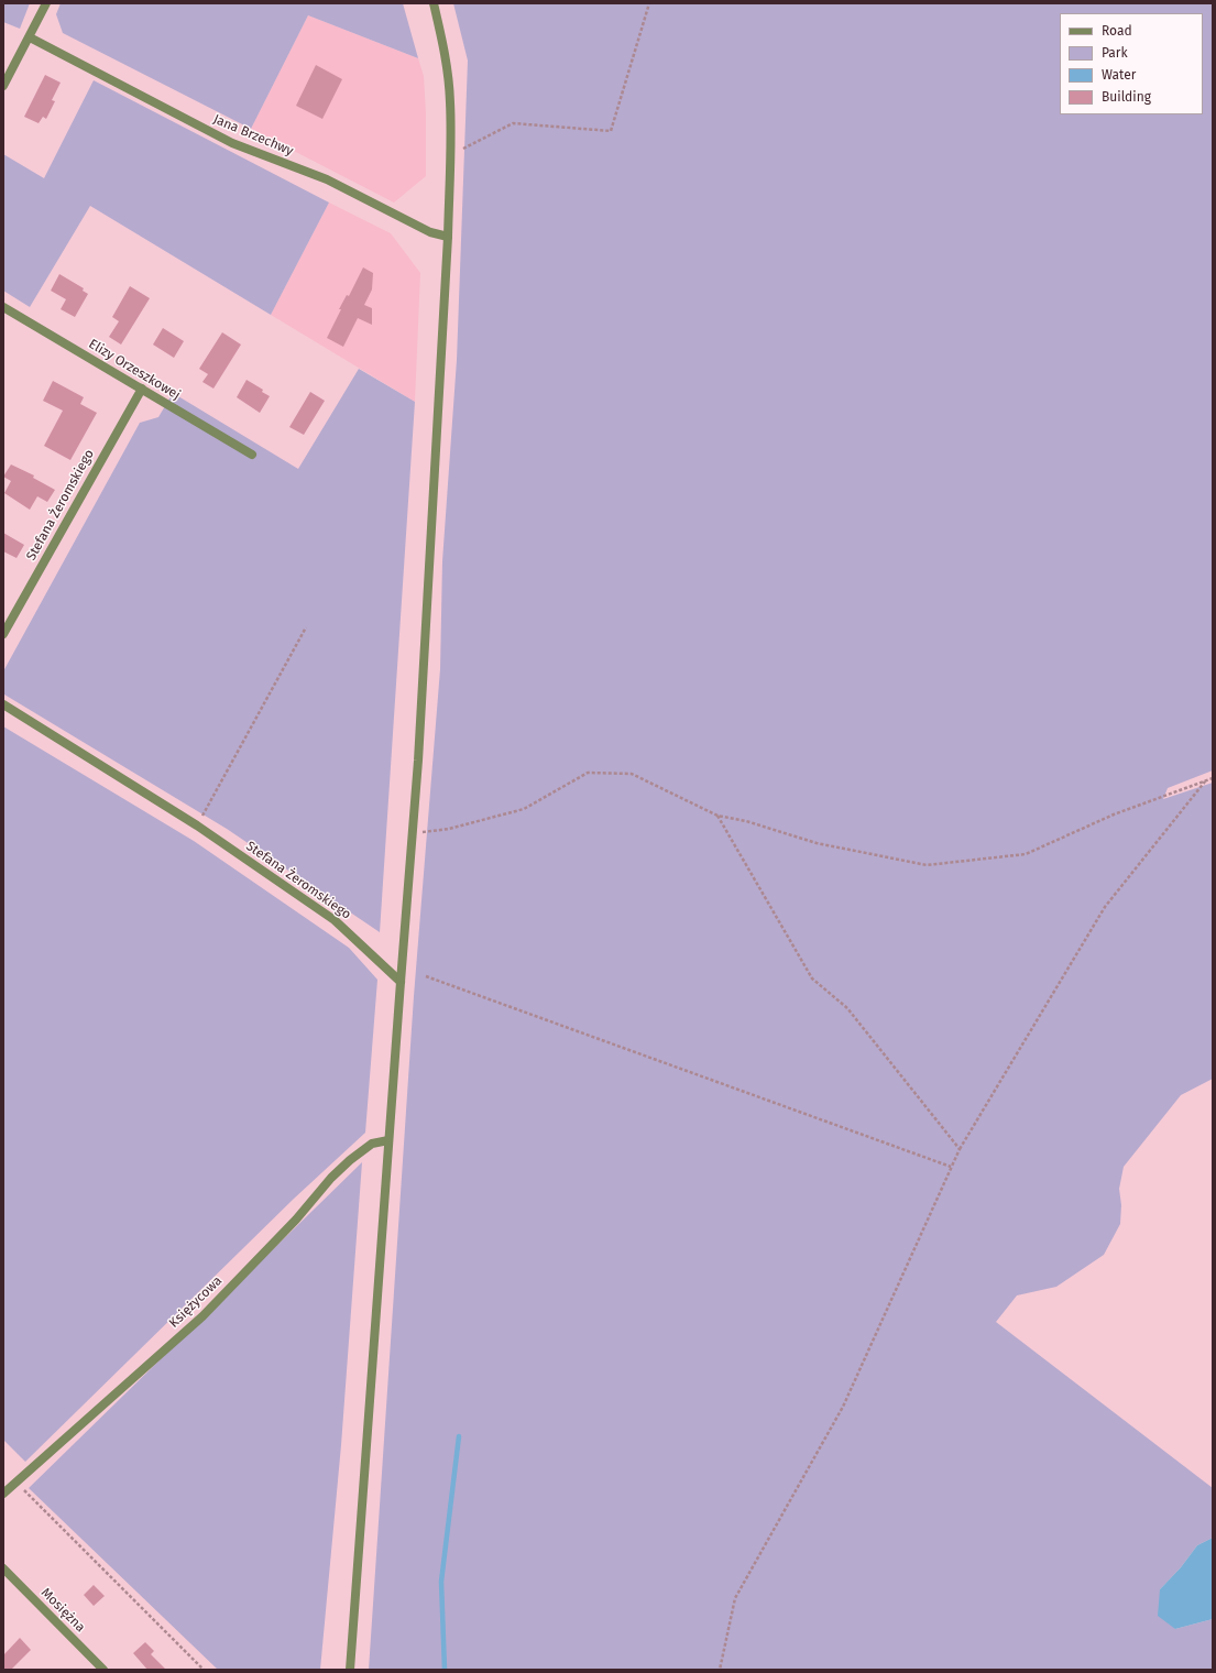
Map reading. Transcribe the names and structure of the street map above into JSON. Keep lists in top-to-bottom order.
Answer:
{
  "streets": {
    "street": [
      "Jana Brzechwy",
      "Elizy Orzeszkowej",
      "Stefana Żeromskiego",
      "Księżycowa",
      "Mosiężna"
    ]
  },
  "crossings": [
    ["Elizy Orzeszkowej", "Stefana Żeromskiego"]
  ],
  "legend": [
    "Road",
    "Park",
    "Water",
    "Building"
  ]
}
